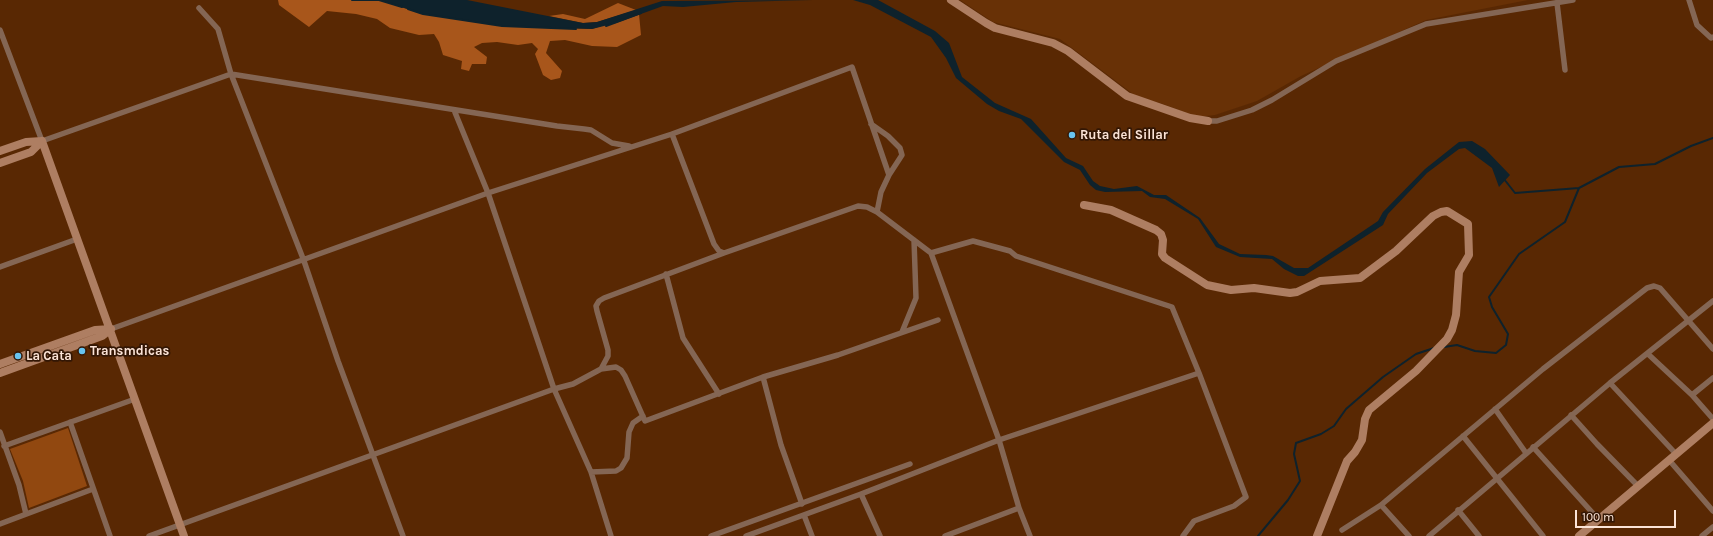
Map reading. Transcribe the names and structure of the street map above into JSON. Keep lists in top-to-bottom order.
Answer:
{
  "places": ["Ruta del Sillar", "Transmdicas", "La Cata"],
  "scale_bar": "100 m"
}
